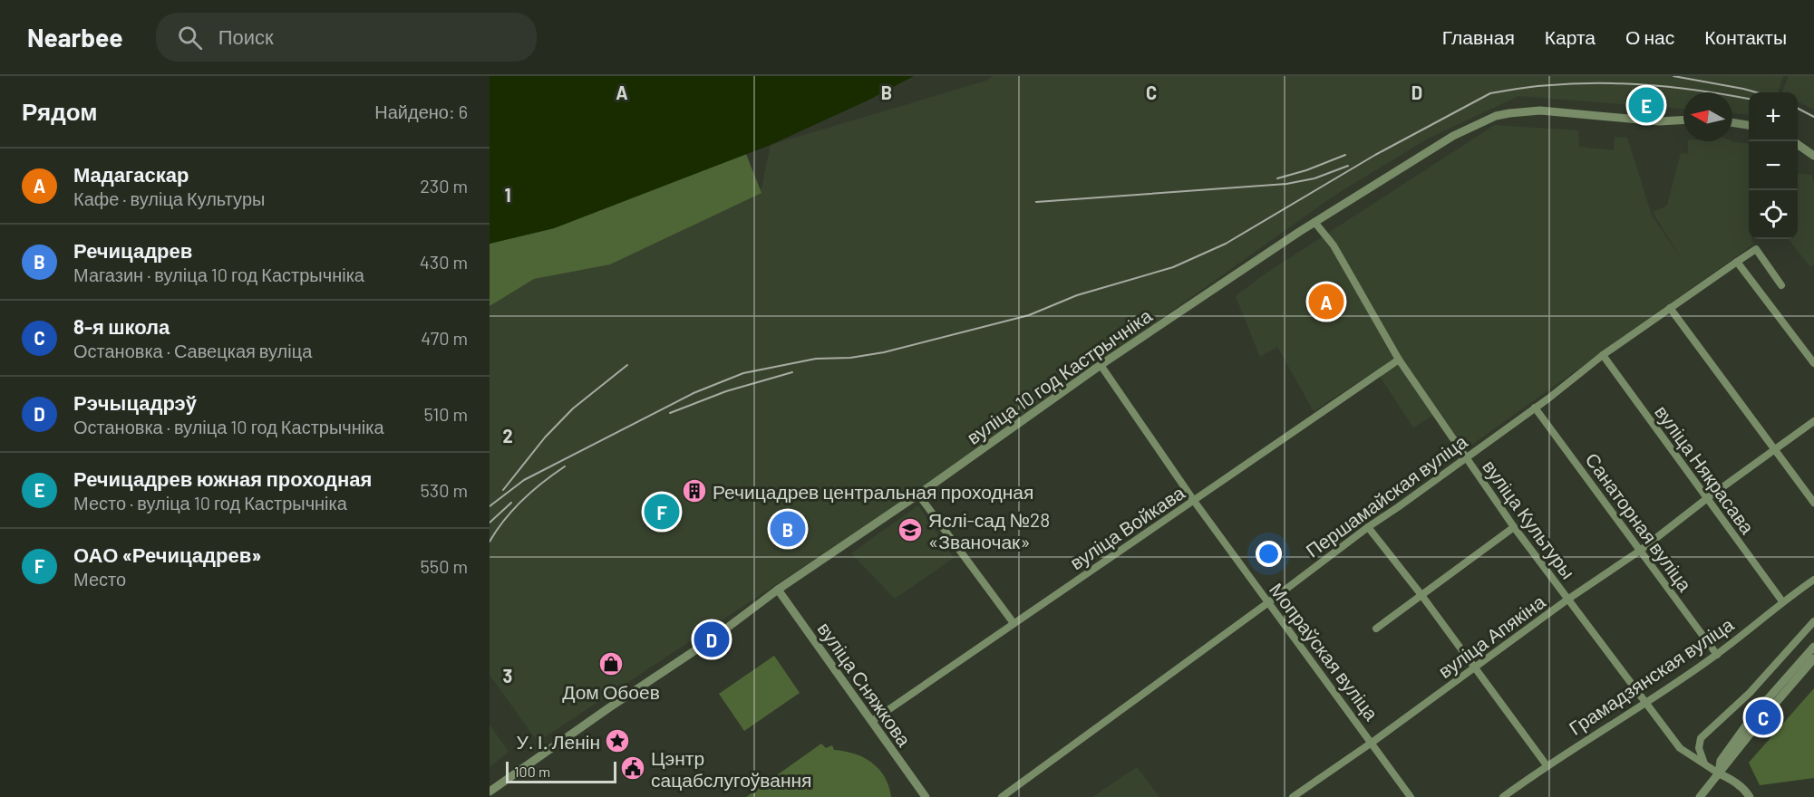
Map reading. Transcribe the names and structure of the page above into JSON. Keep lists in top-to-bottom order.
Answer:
{
  "streets": {
    "street": [
      "вуліца 10 год Кастрычніка",
      "вуліца Някрасава",
      "Першамайская вуліца",
      "вуліца Культуры",
      "Санаторная вуліца",
      "вуліца Войкава",
      "вуліца Апякіна",
      "Мопраўская вуліца",
      "Грамадзянская вуліца",
      "вуліца Сняжкова"
    ]
  },
  "crossings": [
    ["вуліца 10 год Кастрычніка", "вуліца Культуры"],
    ["вуліца 10 год Кастрычніка", "Мопраўская вуліца"],
    ["вуліца 10 год Кастрычніка", "вуліца Сняжкова"],
    ["вуліца Някрасава", "Першамайская вуліца"],
    ["вуліца Някрасава", "вуліца Апякіна"],
    ["вуліца Някрасава", "Грамадзянская вуліца"],
    ["Першамайская вуліца", "вуліца Культуры"],
    ["Першамайская вуліца", "Санаторная вуліца"],
    ["Першамайская вуліца", "Мопраўская вуліца"],
    ["вуліца Культуры", "вуліца Войкава"],
    ["вуліца Культуры", "вуліца Апякіна"],
    ["вуліца Культуры", "Грамадзянская вуліца"],
    ["Санаторная вуліца", "вуліца Апякіна"],
    ["Санаторная вуліца", "Грамадзянская вуліца"],
    ["вуліца Войкава", "Мопраўская вуліца"],
    ["вуліца Войкава", "вуліца Сняжкова"],
    ["вуліца Апякіна", "Мопраўская вуліца"]
  ],
  "places": {
    "building": ["Речицадрев центральная проходная"],
    "school or university": ["Яслі-сад №28 «Званочак»"],
    "shop": ["Дом Обоев"],
    "place": ["У. І. Ленін"],
    "public building": ["Цэнтр сацабслугоўвання"]
  },
  "scale_bar": "100 m",
  "north": "left",
  "page": {
    "header": "Nearbee",
    "search": "Поиск",
    "nav": [
      "Главная",
      "Карта",
      "О нас",
      "Контакты"
    ],
    "heading": ["Рядом", "Найдено: 6"],
    "pins": [
      "E",
      "A",
      "F",
      "B",
      "D",
      "C"
    ],
    "map_buttons": ["+", "−"],
    "list": [
      {
        "mark": "A",
        "name": "Мадагаскар",
        "note": "Кафе · вуліца Культуры",
        "value": "230 m"
      },
      {
        "mark": "B",
        "name": "Речицадрев",
        "note": "Магазин · вуліца 10 год Кастрычніка",
        "value": "430 m"
      },
      {
        "mark": "C",
        "name": "8-я школа",
        "note": "Остановка · Савецкая вуліца",
        "value": "470 m"
      },
      {
        "mark": "D",
        "name": "Рэчыцадрэў",
        "note": "Остановка · вуліца 10 год Кастрычніка",
        "value": "510 m"
      },
      {
        "mark": "E",
        "name": "Речицадрев южная проходная",
        "note": "Место · вуліца 10 год Кастрычніка",
        "value": "530 m"
      },
      {
        "mark": "F",
        "name": "ОАО «Речицадрев»",
        "note": "Место",
        "value": "550 m"
      }
    ],
    "scale": "100 m"
  },
  "grid": {
    "columns": [
      "A",
      "B",
      "C",
      "D"
    ],
    "rows": ["1", "2", "3"]
  }
}
